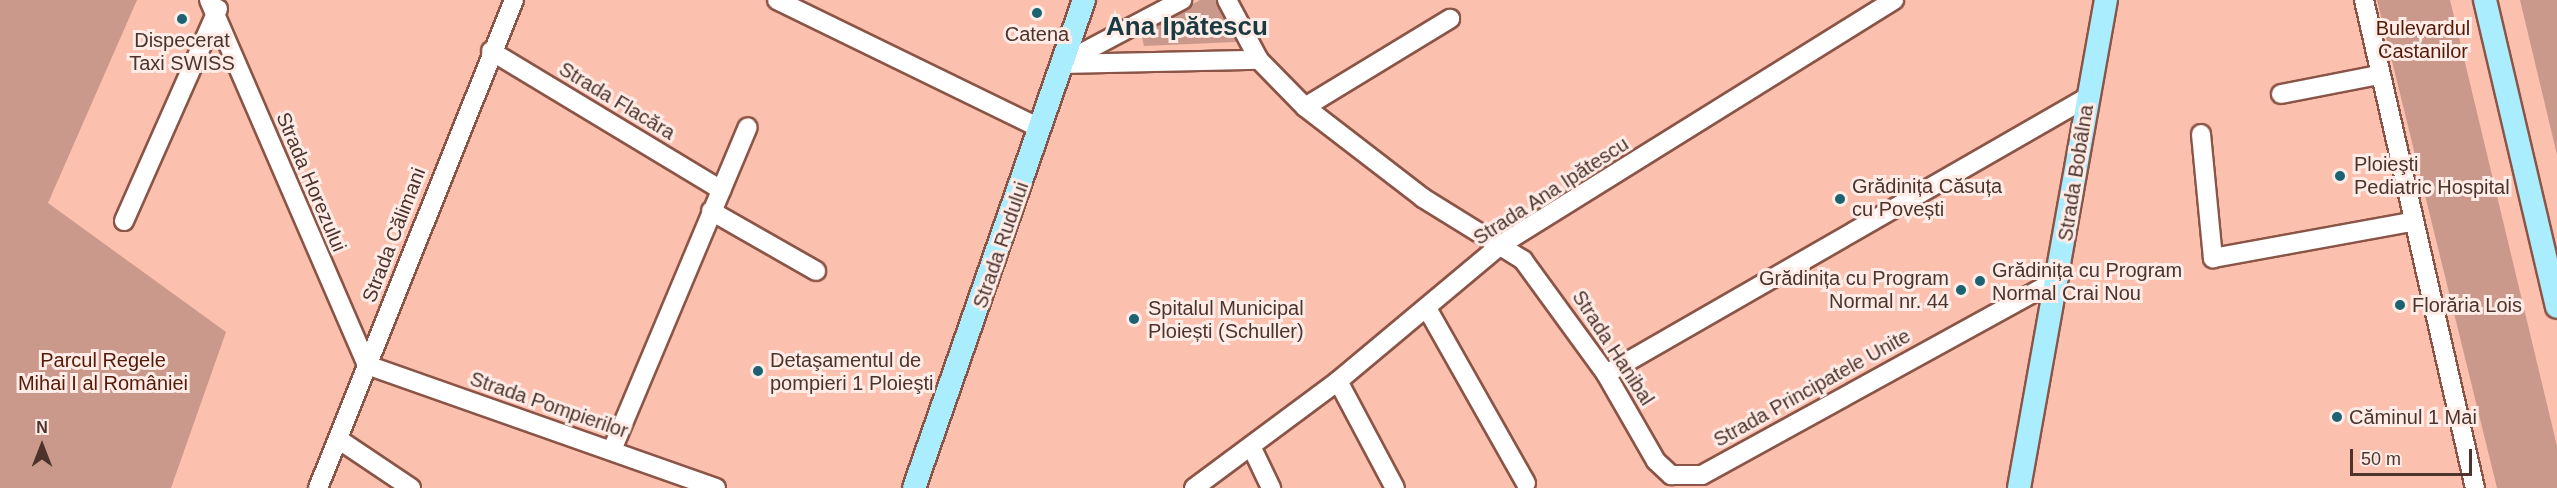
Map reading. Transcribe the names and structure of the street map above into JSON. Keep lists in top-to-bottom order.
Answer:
{
  "streets": {
    "main road": ["Strada Bobâlna", "Strada Rudului"],
    "street": [
      "Strada Flacăra",
      "Strada Horezului",
      "Strada Ana Ipătescu",
      "Strada Călimani",
      "Strada Hanibal",
      "Strada Principatele Unite",
      "Strada Pompierilor"
    ]
  },
  "crossings": [
    ["Strada Flacăra", "Strada Călimani"],
    ["Strada Bobâlna", "Strada Principatele Unite"],
    ["Strada Horezului", "Strada Călimani"],
    ["Strada Horezului", "Strada Pompierilor"],
    ["Strada Ana Ipătescu", "Strada Hanibal"],
    ["Strada Călimani", "Strada Pompierilor"],
    ["Strada Hanibal", "Strada Principatele Unite"]
  ],
  "districts": ["Ana Ipătescu"],
  "parks": ["Bulevardul Castanilor", "Parcul Regele Mihai I al României"],
  "places": [
    "Catena",
    "Dispecerat Taxi SWISS",
    "Ploieşti Pediatric Hospital",
    "Grădinița Căsuța cu Povești",
    "Grădinița cu Program Normal Crai Nou",
    "Grădinița cu Program Normal nr. 44",
    "Florăria Lois",
    "Spitalul Municipal Ploiești (Schuller)",
    "Detaşamentul de pompieri 1 Ploieşti",
    "Căminul 1 Mai"
  ],
  "scale_bar": "50 m",
  "north": "top"
}
